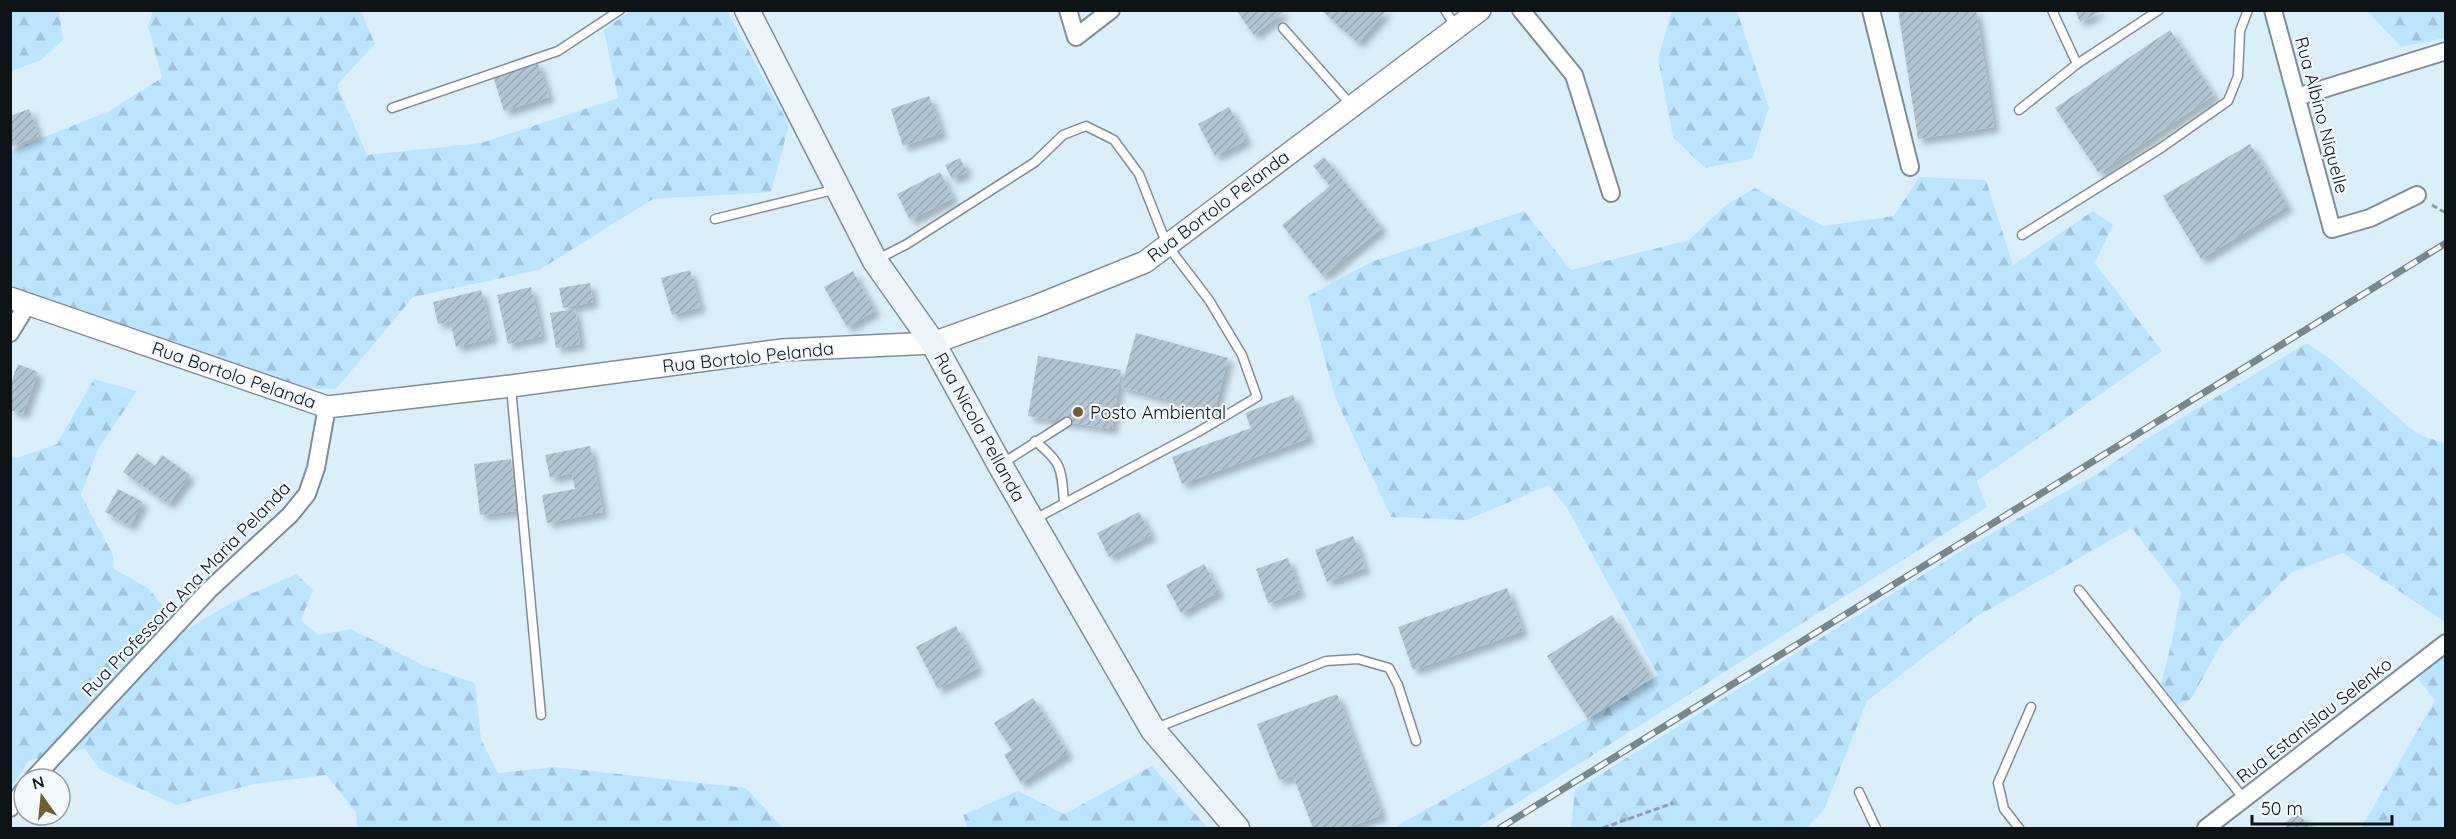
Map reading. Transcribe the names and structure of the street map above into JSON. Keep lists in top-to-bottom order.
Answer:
{
  "streets": {
    "main road": ["Rua Nicola Pellanda"],
    "street": [
      "Rua Albino Niquelle",
      "Rua Bortolo Pelanda",
      "Rua Professora Ana Maria Pelanda",
      "Rua Estanislau Selenko"
    ]
  },
  "crossings": [
    ["Rua Bortolo Pelanda", "Rua Nicola Pellanda"],
    ["Rua Bortolo Pelanda", "Rua Professora Ana Maria Pelanda"]
  ],
  "places": ["Posto Ambiental"],
  "scale_bar": "50 m",
  "north": "top"
}
